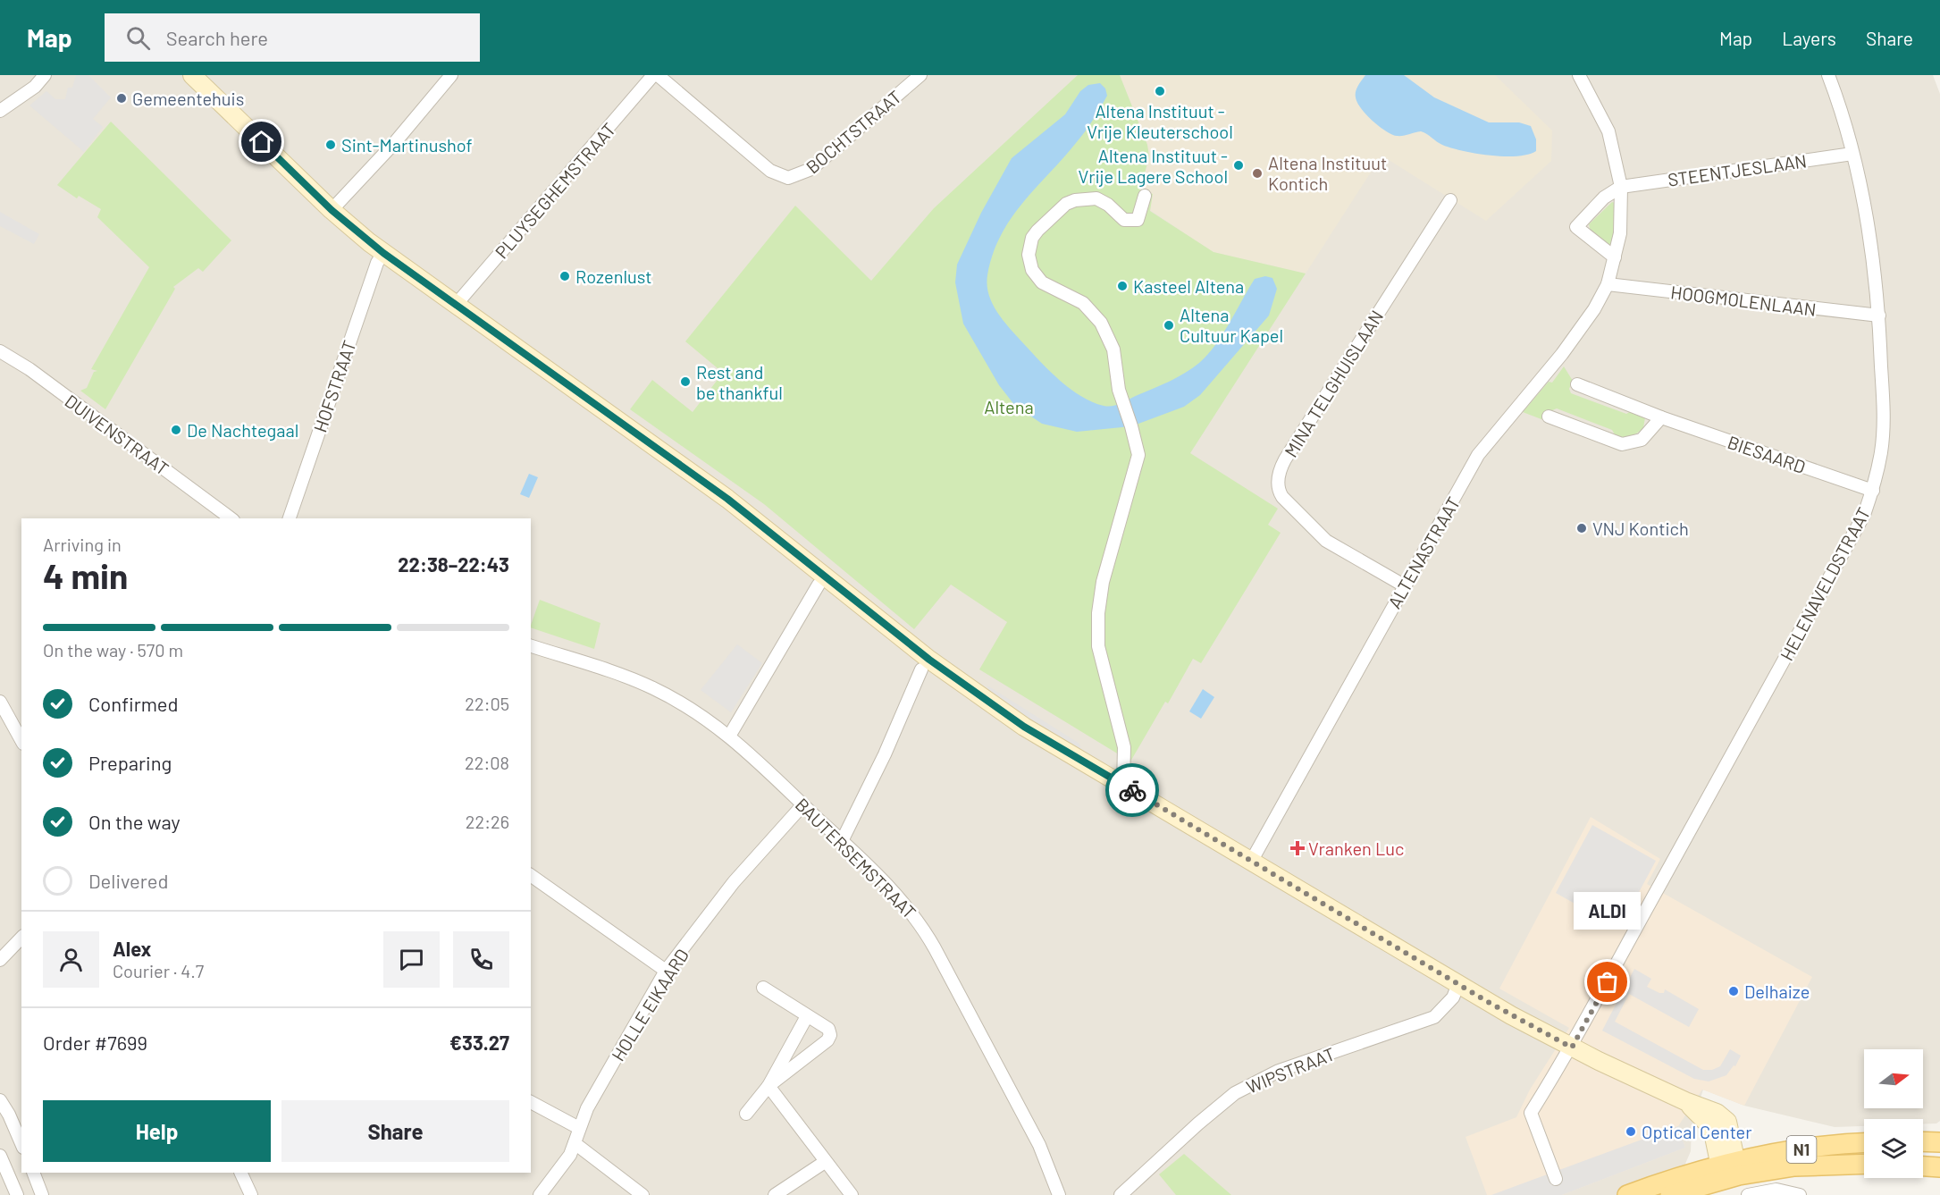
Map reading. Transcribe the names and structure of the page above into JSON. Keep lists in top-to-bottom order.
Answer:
{
  "streets": {
    "main road": ["N1"],
    "street": [
      "BOCHTSTRAAT",
      "STEENTJESLAAN",
      "PLUYSEGHEMSTRAAT",
      "HOOGMOLENLAAN",
      "MINA TELGHUISLAAN",
      "HOFSTRAAT",
      "DUIVENSTRAAT",
      "BIESAARD",
      "ALTENASTRAAT",
      "HELENAVELDSTRAAT",
      "BAUTERSEMSTRAAT",
      "HOLLE EIKAARD",
      "WIPSTRAAT"
    ]
  },
  "crossings": [
    ["STEENTJESLAAN", "ALTENASTRAAT"],
    ["STEENTJESLAAN", "HELENAVELDSTRAAT"],
    ["HOOGMOLENLAAN", "ALTENASTRAAT"],
    ["HOOGMOLENLAAN", "HELENAVELDSTRAAT"],
    ["MINA TELGHUISLAAN", "ALTENASTRAAT"],
    ["BIESAARD", "HELENAVELDSTRAAT"],
    ["BAUTERSEMSTRAAT", "HOLLE EIKAARD"]
  ],
  "parks": ["Altena"],
  "places": {
    "other": [
      "Altena Instituut - Vrije Kleuterschool",
      "Gemeentehuis",
      "Sint-Martinushof",
      "Altena Instituut - Vrije Lagere School",
      "Altena Instituut Kontich",
      "Rozenlust",
      "Kasteel Altena",
      "Altena Cultuur Kapel",
      "Rest and be thankful",
      "De Nachtegaal",
      "VNJ Kontich",
      "ALDI",
      "Delhaize",
      "Optical Center"
    ],
    "health": ["Vranken Luc"]
  },
  "north": "right",
  "page": {
    "header": "Map",
    "search": "Search here",
    "nav": ["Map", "Layers", "Share"],
    "heading": ["4 min", "Arriving in", "22:38–22:43"],
    "panel": [
      "Alex",
      "Courier · 4.7",
      "Order #7699",
      "€33.27"
    ],
    "bar": "On the way · 570 m",
    "list": [
      ["Confirmed", "22:05"],
      ["Preparing", "22:08"],
      ["On the way", "22:26"],
      "Delivered"
    ],
    "bubble": "ALDI",
    "buttons": ["Help", "Share"]
  }
}
